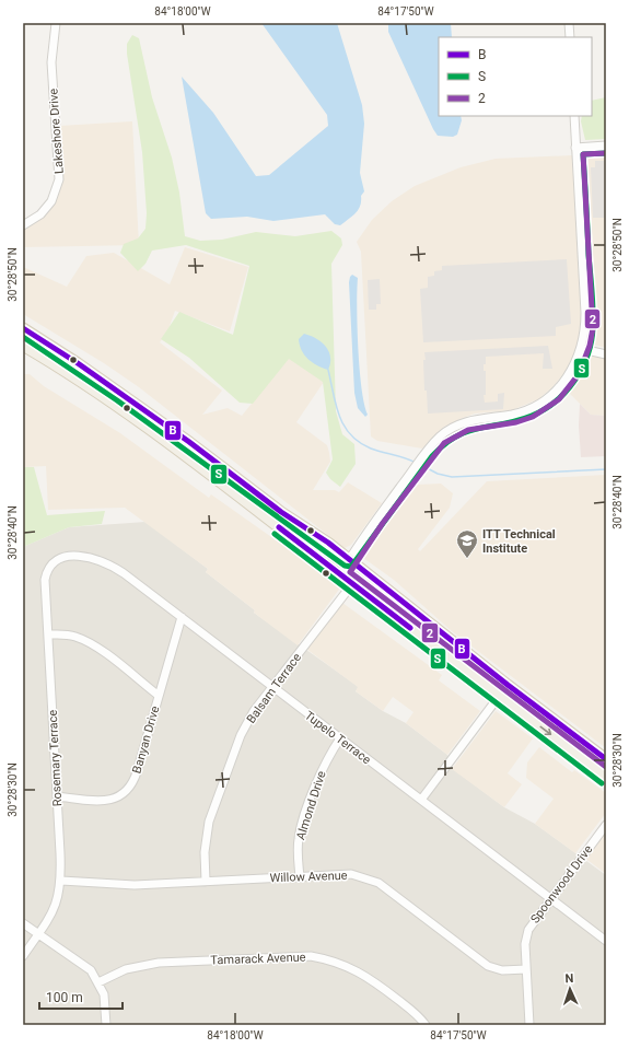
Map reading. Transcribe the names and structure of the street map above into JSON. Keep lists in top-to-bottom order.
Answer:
{
  "streets": {
    "street": [
      "Lakeshore Drive",
      "Balsam Terrace",
      "Tupelo Terrace",
      "Banyan Drive",
      "Rosemary Terrace",
      "Almond Drive",
      "Willow Avenue",
      "Spoonwood Drive",
      "Tamarack Avenue"
    ]
  },
  "crossings": [
    ["Balsam Terrace", "Tupelo Terrace"],
    ["Balsam Terrace", "Willow Avenue"],
    ["Tupelo Terrace", "Banyan Drive"],
    ["Tupelo Terrace", "Rosemary Terrace"],
    ["Tupelo Terrace", "Almond Drive"],
    ["Tupelo Terrace", "Spoonwood Drive"],
    ["Banyan Drive", "Rosemary Terrace"],
    ["Rosemary Terrace", "Willow Avenue"],
    ["Almond Drive", "Willow Avenue"],
    ["Willow Avenue", "Spoonwood Drive"]
  ],
  "places": {
    "school or university": ["ITT Technical Institute"]
  },
  "lines": ["transit line S", "transit line 2", "transit line B"],
  "legend": ["B", "S", "2"],
  "scale_bar": "100 m",
  "north": "top",
  "coordinates": [
    "84°18'00\"W",
    "84°17'50\"W",
    "30°28'50\"N",
    "30°28'40\"N",
    "30°28'30\"N"
  ]
}
